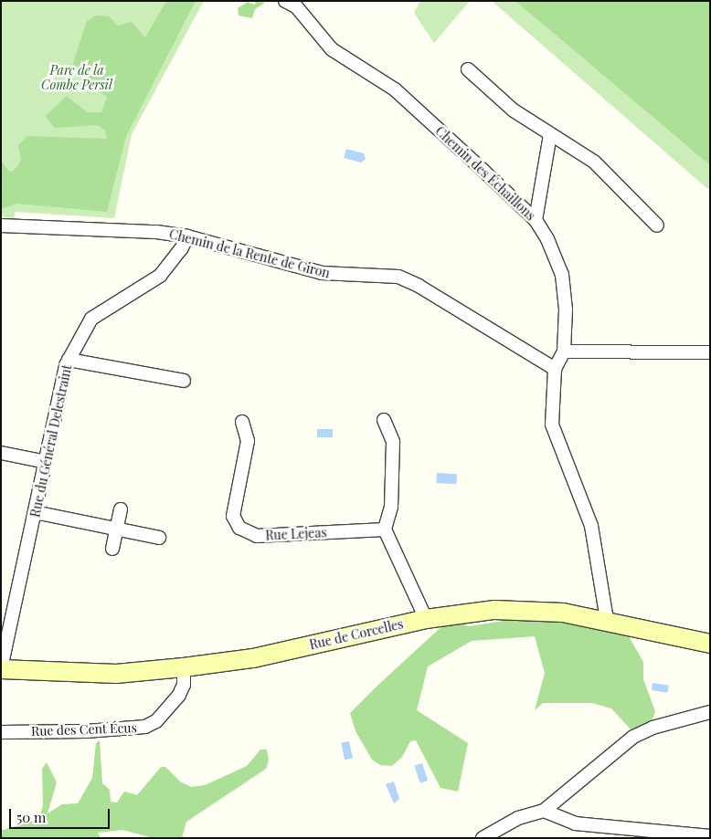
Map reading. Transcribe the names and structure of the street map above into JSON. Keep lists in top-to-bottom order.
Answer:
{
  "streets": {
    "main road": ["Rue de Corcelles"],
    "street": [
      "Chemin des Échaillons",
      "Chemin de la Rente de Giron",
      "Rue du Général Delestraint",
      "Rue Lejeas",
      "Rue des Cent Écus"
    ]
  },
  "crossings": [
    ["Chemin des Échaillons", "Chemin de la Rente de Giron"],
    ["Chemin des Échaillons", "Rue de Corcelles"],
    ["Chemin de la Rente de Giron", "Rue du Général Delestraint"],
    ["Rue du Général Delestraint", "Rue de Corcelles"],
    ["Rue de Corcelles", "Rue des Cent Écus"]
  ],
  "parks": ["Parc de la Combe Persil"],
  "scale_bar": "50 m"
}
